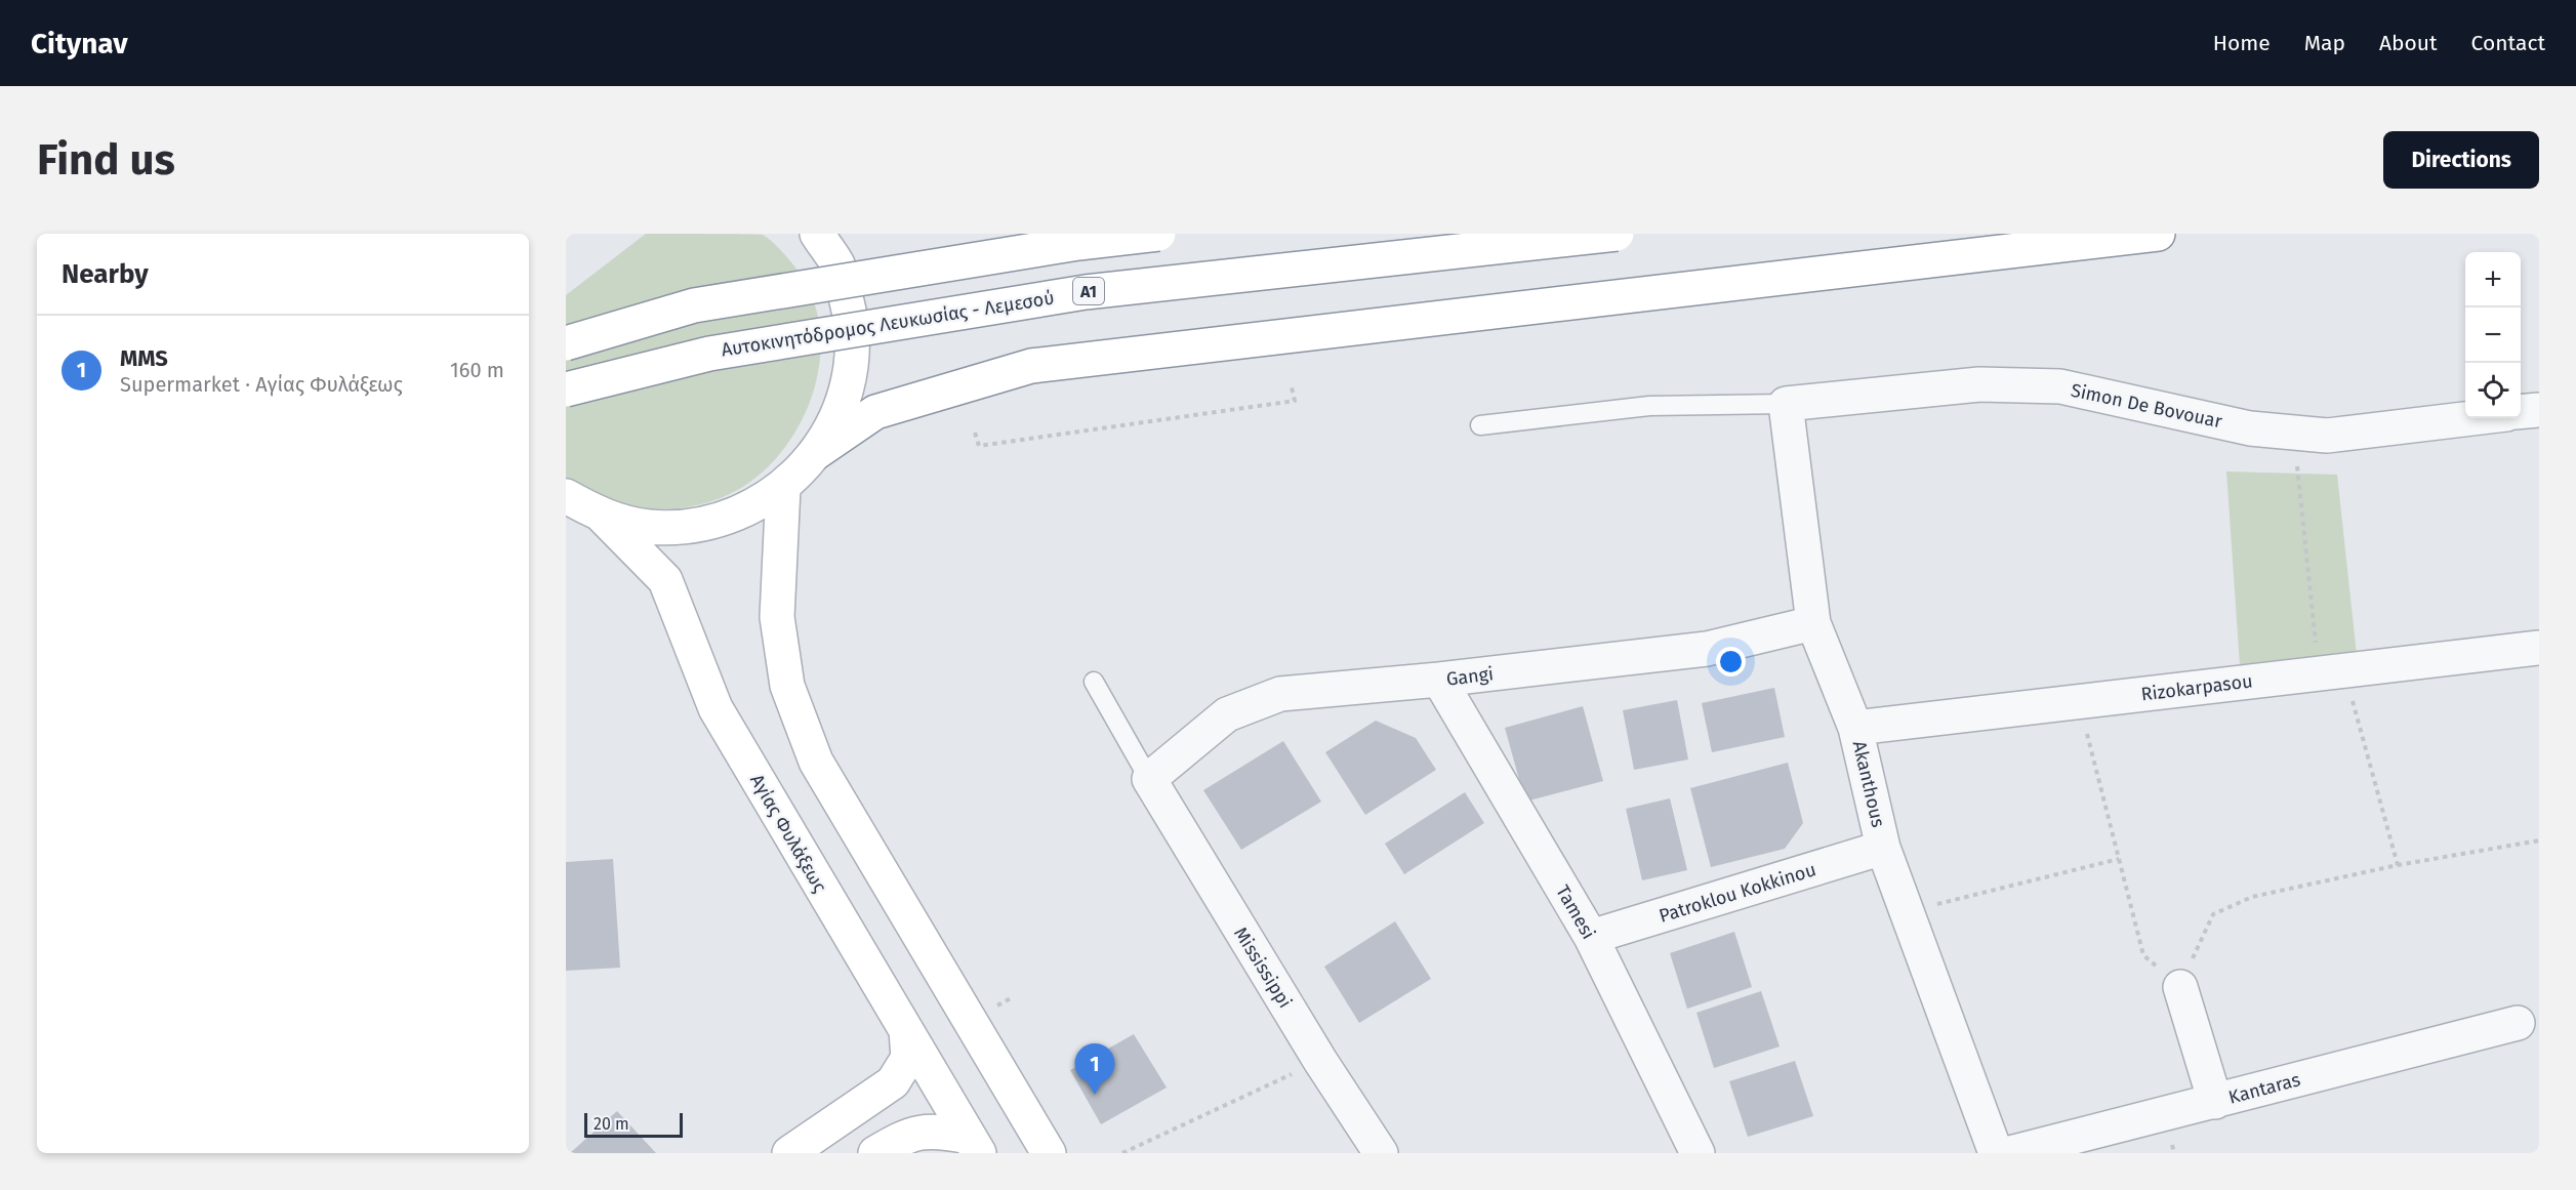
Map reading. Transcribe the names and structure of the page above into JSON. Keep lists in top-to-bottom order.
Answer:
{
  "streets": {
    "main road": ["A1", "Αυτοκινητόδρομος Λευκωσίας - Λεμεσού", "Αγίας Φυλάξεως"],
    "street": [
      "Simon De Bovouar",
      "Gangi",
      "Rizokarpasou",
      "Akanthous",
      "Patroklou Kokkinou",
      "Tamesi",
      "Mississippi",
      "Kantaras"
    ]
  },
  "crossings": [
    ["Simon De Bovouar", "Akanthous"],
    ["Gangi", "Akanthous"],
    ["Gangi", "Tamesi"],
    ["Gangi", "Mississippi"],
    ["Rizokarpasou", "Akanthous"],
    ["Akanthous", "Patroklou Kokkinou"],
    ["Patroklou Kokkinou", "Tamesi"]
  ],
  "scale_bar": "20 m",
  "page": {
    "header": "Citynav",
    "nav": [
      "Home",
      "Map",
      "About",
      "Contact"
    ],
    "buttons": "Directions",
    "title": "Find us",
    "heading": "Nearby",
    "map_buttons": ["+", "−"],
    "list": [
      {
        "mark": "1",
        "name": "MMS",
        "note": "Supermarket · Αγίας Φυλάξεως",
        "value": "160 m"
      }
    ],
    "pins": "1",
    "scale": "20 m"
  }
}
